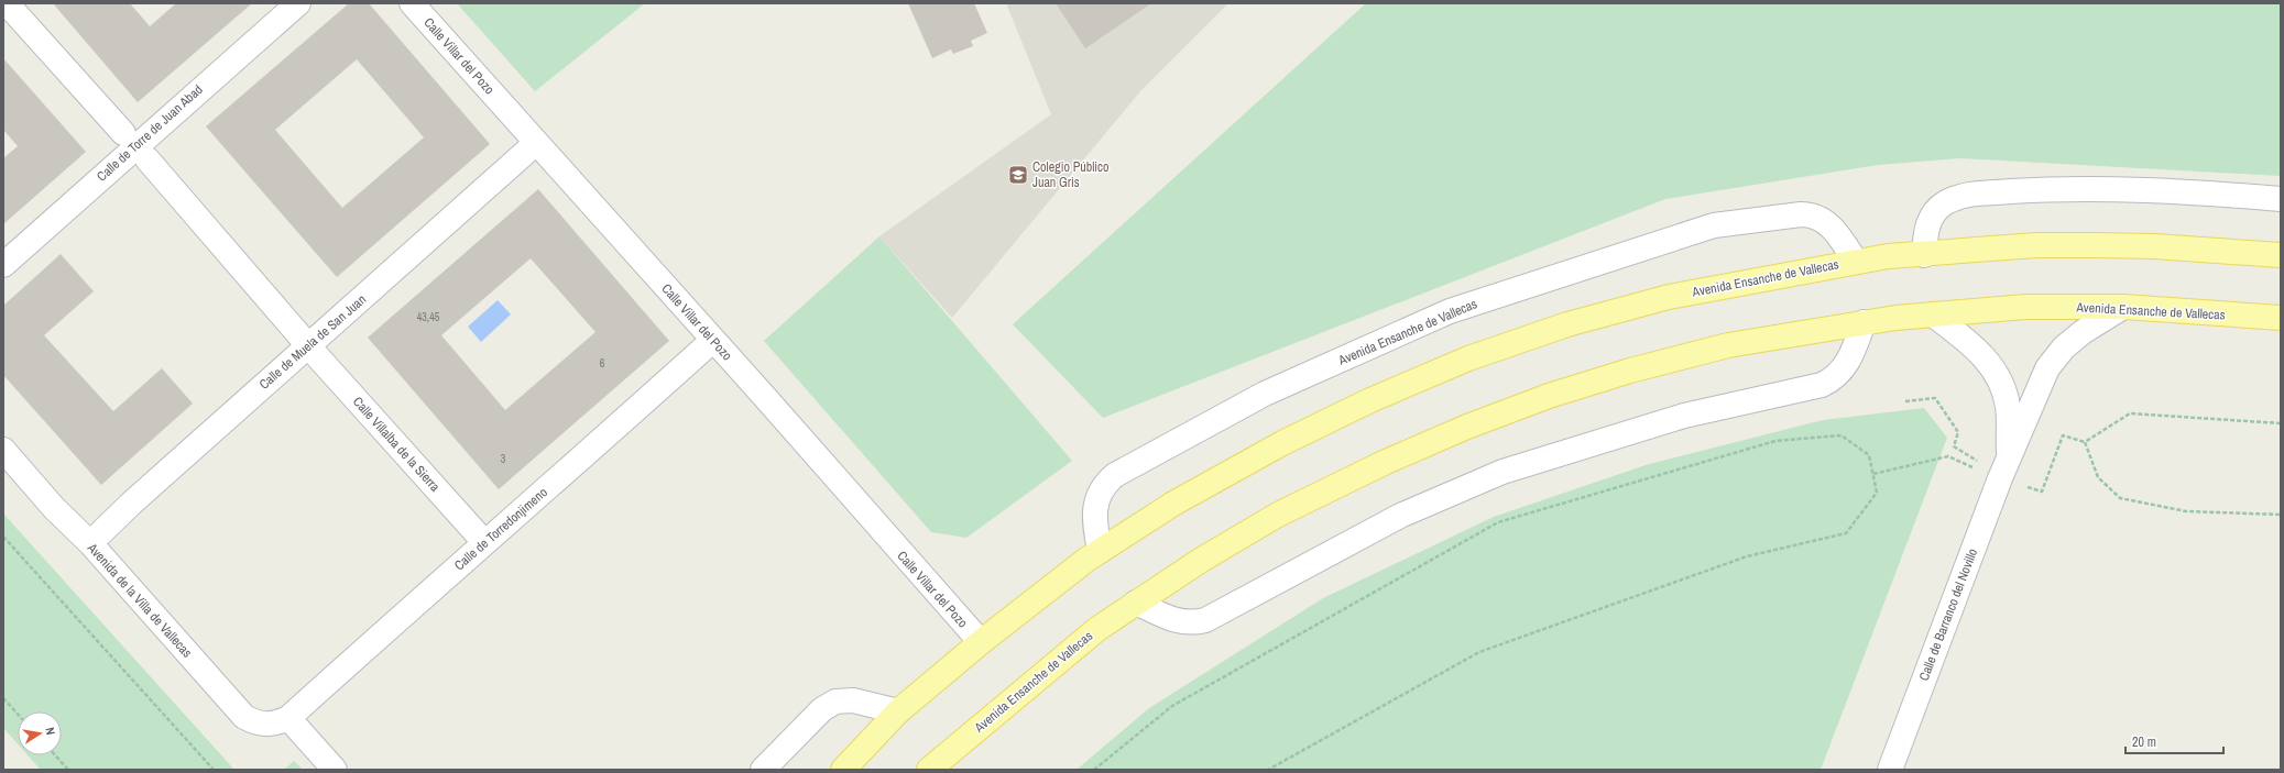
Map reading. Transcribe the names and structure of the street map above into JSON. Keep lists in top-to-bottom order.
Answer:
{
  "streets": {
    "main road": ["Avenida Ensanche de Vallecas"],
    "street": [
      "Calle Villar del Pozo",
      "Calle de Torre de Juan Abad",
      "Calle de Muela de San Juan",
      "Calle Villalba de la Sierra",
      "Calle de Torredonjimeno",
      "Avenida de la Villa de Vallecas",
      "Calle de Barranco del Novillo"
    ]
  },
  "crossings": [
    ["Calle Villar del Pozo", "Avenida Ensanche de Vallecas"],
    ["Calle Villar del Pozo", "Calle de Muela de San Juan"],
    ["Calle Villar del Pozo", "Calle de Torredonjimeno"],
    ["Avenida Ensanche de Vallecas", "Calle de Barranco del Novillo"],
    ["Calle de Muela de San Juan", "Calle Villalba de la Sierra"],
    ["Calle de Muela de San Juan", "Avenida de la Villa de Vallecas"],
    ["Calle Villalba de la Sierra", "Calle de Torredonjimeno"],
    ["Calle de Torredonjimeno", "Avenida de la Villa de Vallecas"]
  ],
  "places": {
    "school or university": ["Colegio Público Juan Gris"]
  },
  "house_numbers": ["43,45", "6", "3"],
  "scale_bar": "20 m",
  "north": "right"
}
